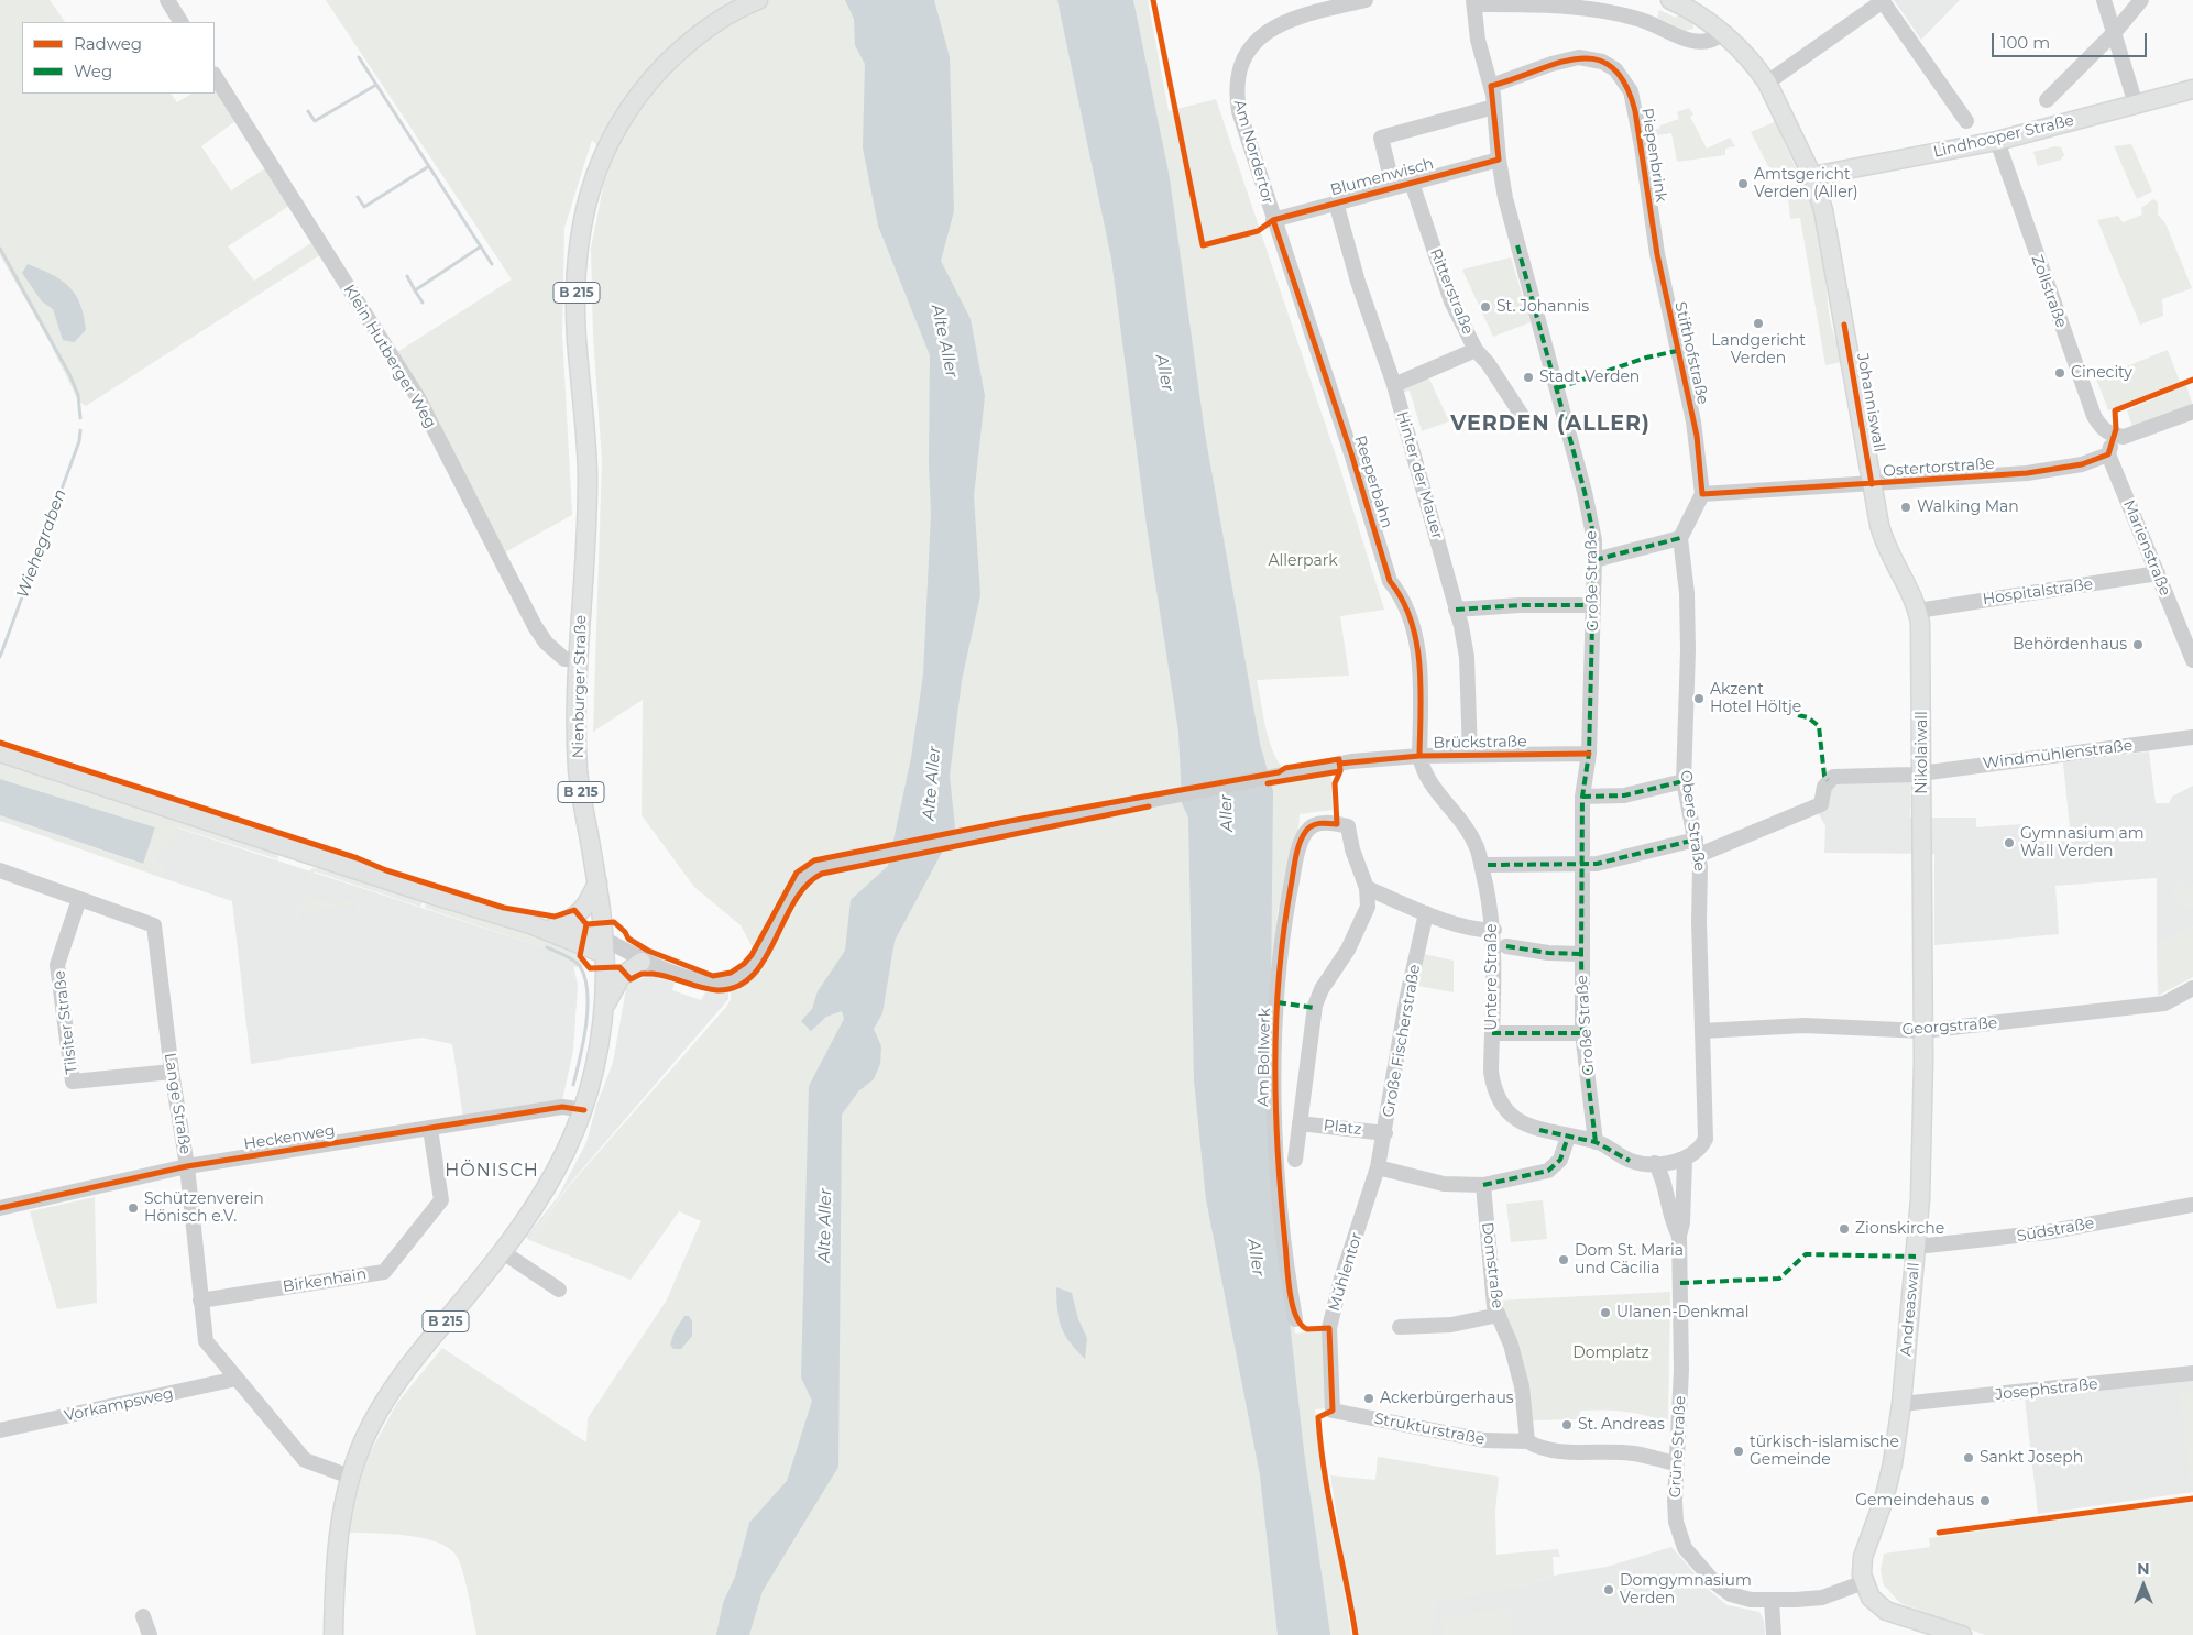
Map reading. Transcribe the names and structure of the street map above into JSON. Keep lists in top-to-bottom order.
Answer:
{
  "streets": {
    "main road": [
      "Lindhooper Straße",
      "B 215",
      "Johanniswall",
      "Nienburger Straße",
      "Nikolaiwall",
      "Andreaswall"
    ],
    "street": [
      "Am Nordertor",
      "Piepenbrink",
      "Blumenwisch",
      "Ritterstraße",
      "Zollstraße",
      "Stifthofstraße",
      "Klein Hutberger Weg",
      "Ostertorstraße",
      "Hinter der Mauer",
      "Reeperbahn",
      "Marienstraße",
      "Große Straße",
      "Hospitalstraße",
      "Brückstraße",
      "Windmühlenstraße",
      "Obere Straße",
      "Untere Straße",
      "Tilsiter Straße",
      "Georgstraße",
      "Große Fischerstraße",
      "Am Bollwerk",
      "Lange Straße",
      "Platz",
      "Heckenweg",
      "Südstraße",
      "Domstraße",
      "Mühlentor",
      "Birkenhain",
      "Josephstraße",
      "Vorkampsweg",
      "Strukturstraße",
      "Grüne Straße"
    ]
  },
  "crossings": [
    ["Lindhooper Straße", "Zollstraße"],
    ["Lindhooper Straße", "Johanniswall"],
    ["Am Nordertor", "Blumenwisch"],
    ["Am Nordertor", "Reeperbahn"],
    ["Piepenbrink", "Stifthofstraße"],
    ["Piepenbrink", "Große Straße"],
    ["Blumenwisch", "Ritterstraße"],
    ["Blumenwisch", "Hinter der Mauer"],
    ["Blumenwisch", "Reeperbahn"],
    ["Blumenwisch", "Große Straße"],
    ["Stifthofstraße", "Ostertorstraße"],
    ["Klein Hutberger Weg", "Nienburger Straße"],
    ["Johanniswall", "Ostertorstraße"],
    ["Johanniswall", "Nikolaiwall"],
    ["Ostertorstraße", "Marienstraße"],
    ["Ostertorstraße", "Nikolaiwall"],
    ["Hinter der Mauer", "Brückstraße"],
    ["Reeperbahn", "Brückstraße"],
    ["Reeperbahn", "Untere Straße"],
    ["Marienstraße", "Hospitalstraße"],
    ["Große Straße", "Brückstraße"],
    ["Große Straße", "Untere Straße"],
    ["Hospitalstraße", "Nikolaiwall"],
    ["Nienburger Straße", "Brückstraße"],
    ["Nienburger Straße", "Lange Straße"],
    ["Nienburger Straße", "Heckenweg"],
    ["Brückstraße", "Untere Straße"],
    ["Nikolaiwall", "Windmühlenstraße"],
    ["Nikolaiwall", "Georgstraße"],
    ["Nikolaiwall", "Andreaswall"],
    ["Windmühlenstraße", "Obere Straße"],
    ["Obere Straße", "Georgstraße"],
    ["Tilsiter Straße", "Lange Straße"],
    ["Georgstraße", "Andreaswall"],
    ["Große Fischerstraße", "Platz"],
    ["Große Fischerstraße", "Mühlentor"],
    ["Lange Straße", "Heckenweg"],
    ["Lange Straße", "Birkenhain"],
    ["Lange Straße", "Vorkampsweg"],
    ["Heckenweg", "Birkenhain"],
    ["Südstraße", "Andreaswall"],
    ["Domstraße", "Strukturstraße"],
    ["Mühlentor", "Strukturstraße"],
    ["Andreaswall", "Josephstraße"],
    ["Andreaswall", "Grüne Straße"]
  ],
  "districts": ["VERDEN (ALLER)", "HÖNISCH"],
  "water": ["Alte Aller", "Aller", "Wiehegraben"],
  "parks": ["Allerpark", "Domplatz"],
  "places": [
    "Amtsgericht Verden (Aller)",
    "St. Johannis",
    "Landgericht Verden",
    "Cinecity",
    "Stadt Verden",
    "Walking Man",
    "Behördenhaus",
    "Akzent Hotel Höltje",
    "Gymnasium am Wall Verden",
    "Schützenverein Hönisch e.V.",
    "Zionskirche",
    "Dom St. Maria und Cäcilia",
    "Ulanen-Denkmal",
    "Ackerbürgerhaus",
    "St. Andreas",
    "türkisch-islamische Gemeinde",
    "Sankt Joseph",
    "Gemeindehaus",
    "Domgymnasium Verden"
  ],
  "legend": ["Radweg", "Weg"],
  "scale_bar": "100 m",
  "north": "top"
}
